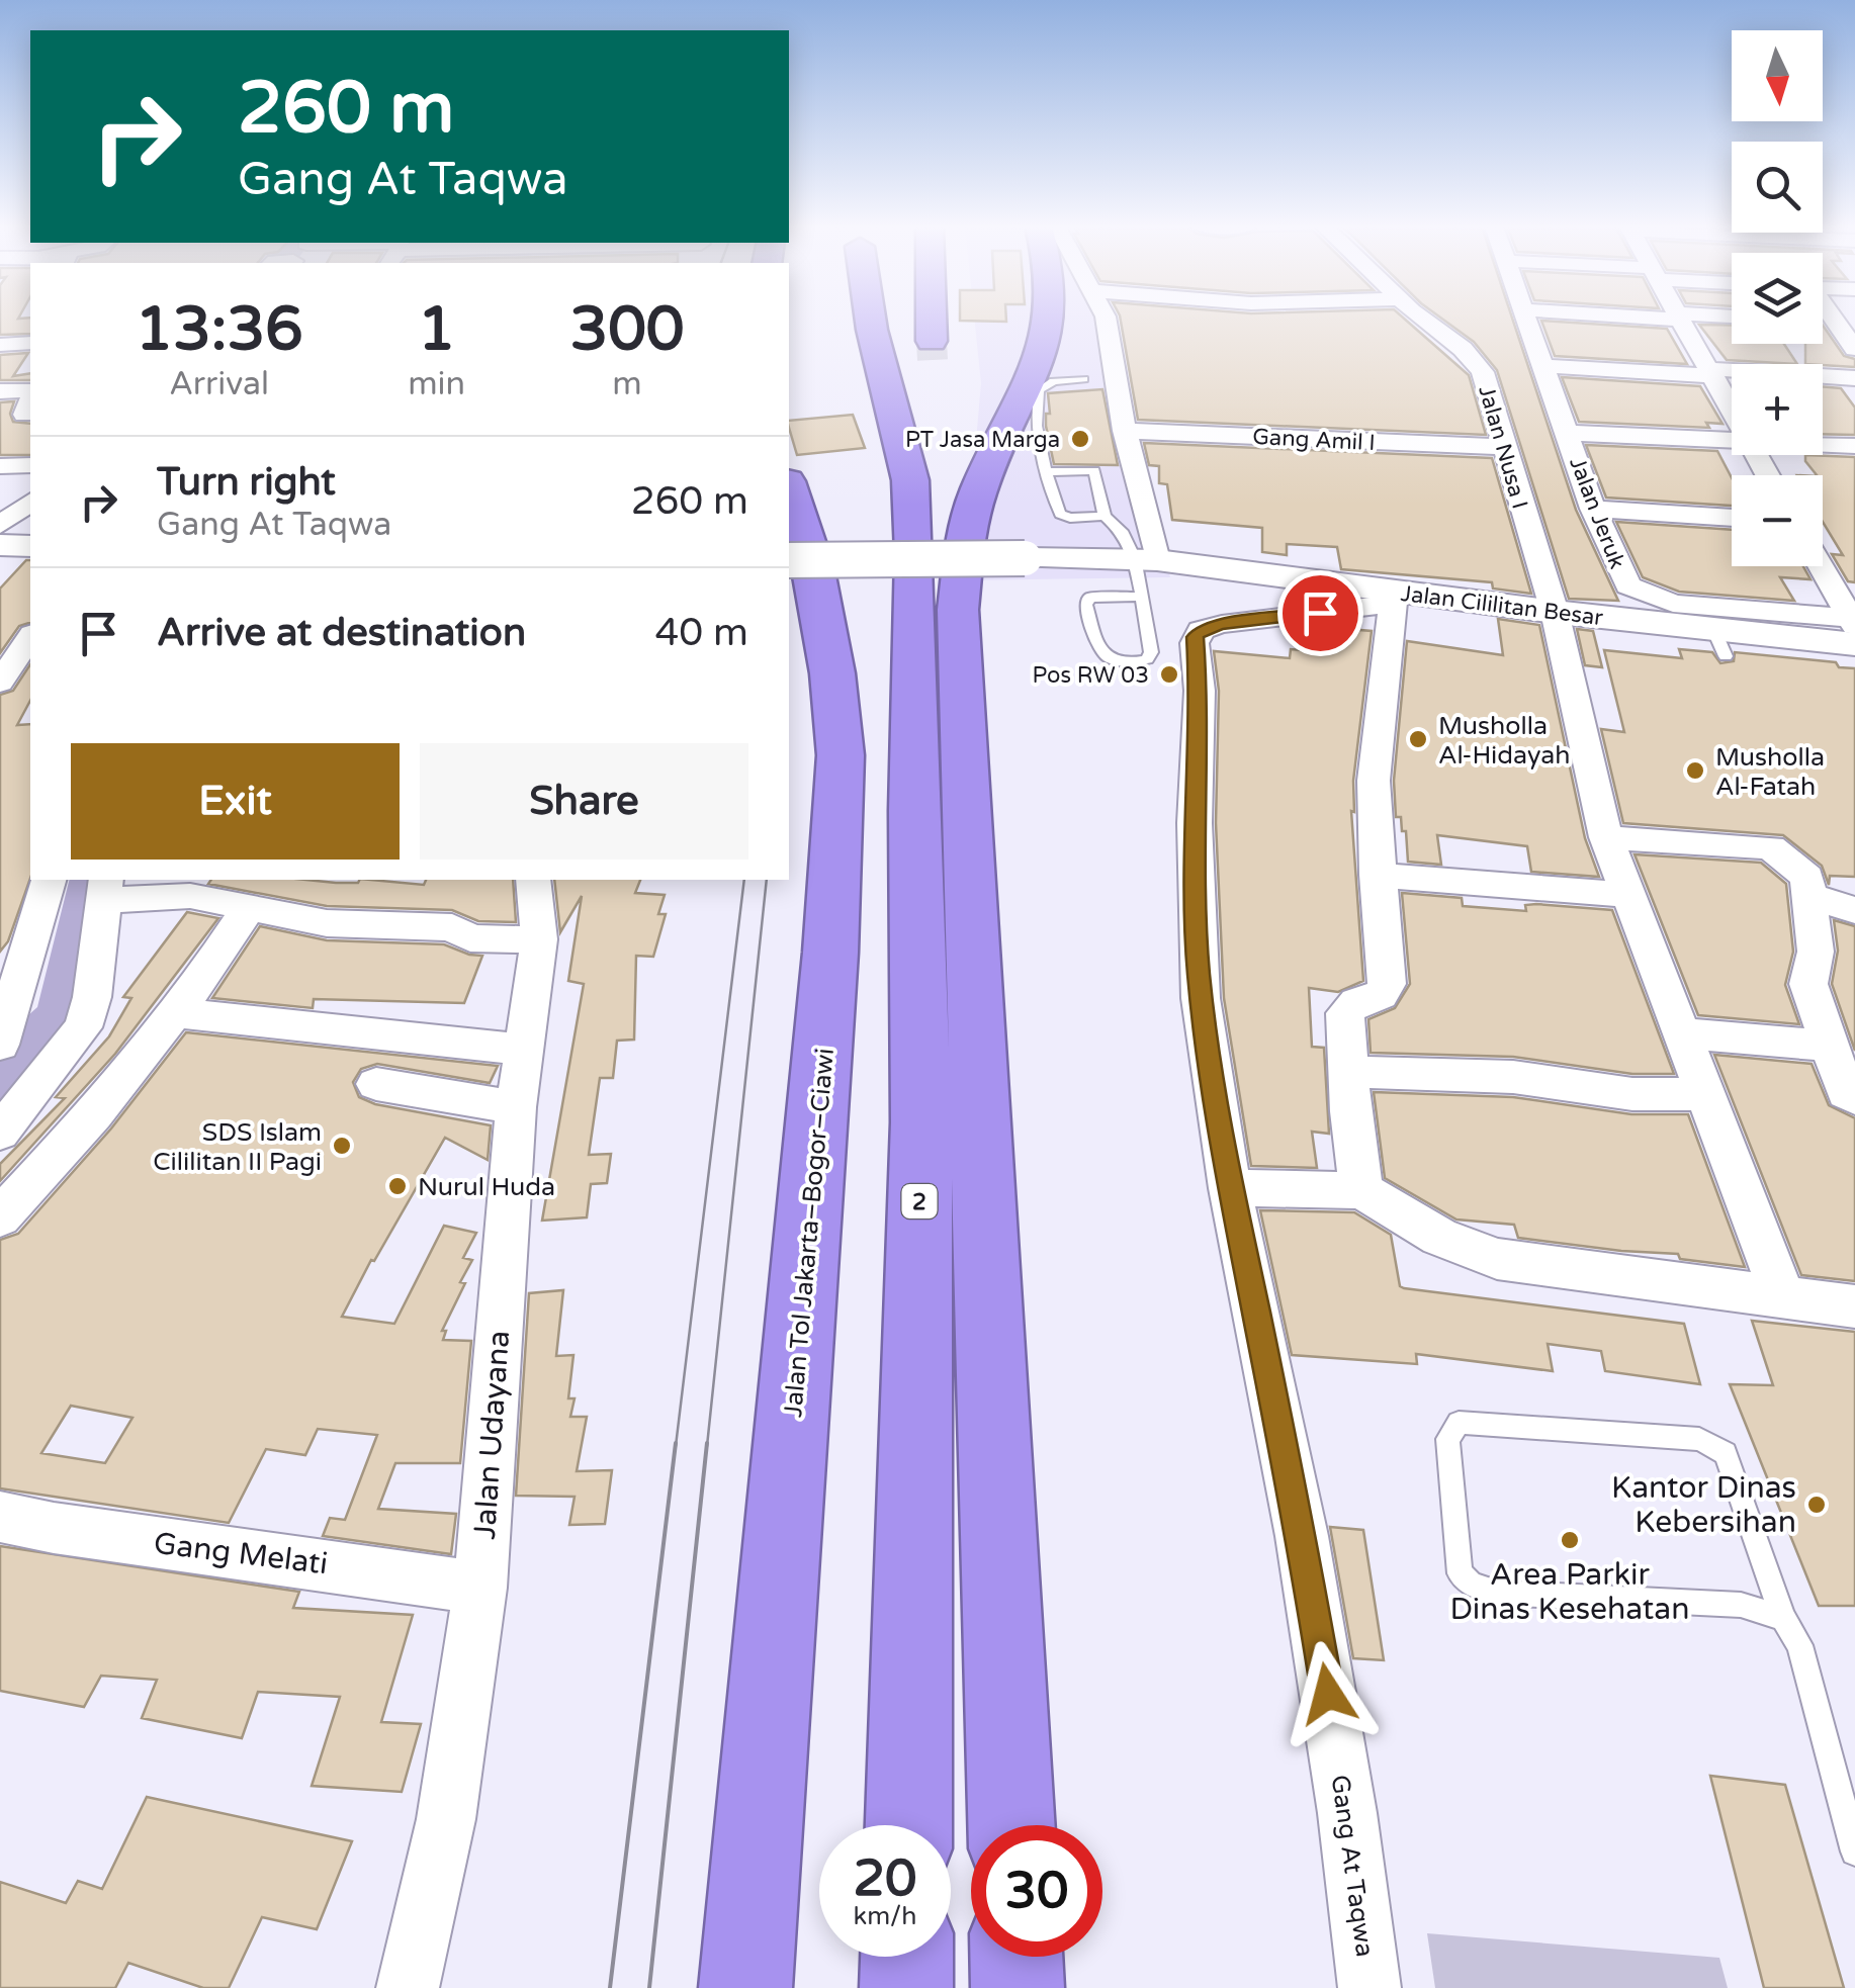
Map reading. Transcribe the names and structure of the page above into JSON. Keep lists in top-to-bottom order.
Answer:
{
  "streets": {
    "highway": ["2", "Jalan Tol Jakarta–Bogor–Ciawi"],
    "street": [
      "Gang Amil I",
      "Jalan Nusa I",
      "Jalan Jeruk",
      "Jalan Cililitan Besar",
      "Jalan Udayana",
      "Gang Melati",
      "Gang At Taqwa"
    ]
  },
  "crossings": [
    ["Gang Amil I", "Jalan Nusa I"],
    ["Jalan Nusa I", "Jalan Cililitan Besar"],
    ["Jalan Jeruk", "Jalan Cililitan Besar"],
    ["Jalan Cililitan Besar", "Gang At Taqwa"],
    ["Jalan Udayana", "Gang Melati"]
  ],
  "places": [
    "PT Jasa Marga",
    "Pos RW 03",
    "Musholla Al-Hidayah",
    "Musholla Al-Fatah",
    "SDS Islam Cililitan II Pagi",
    "Nurul Huda",
    "Kantor Dinas Kebersihan",
    "Area Parkir Dinas Kesehatan"
  ],
  "north": "bottom",
  "page": {
    "map_buttons": ["+", "−"],
    "turn": ["260 m", "Gang At Taqwa"],
    "eta": [
      "13:36",
      "Arrival",
      "1",
      "min",
      "300",
      "m"
    ],
    "list": [
      {
        "name": "Turn right",
        "note": "Gang At Taqwa",
        "value": "260 m"
      },
      {
        "name": "Arrive at destination",
        "value": "40 m"
      }
    ],
    "buttons": ["Exit", "Share"],
    "speed": "20 km/h",
    "limit": "30"
  }
}
